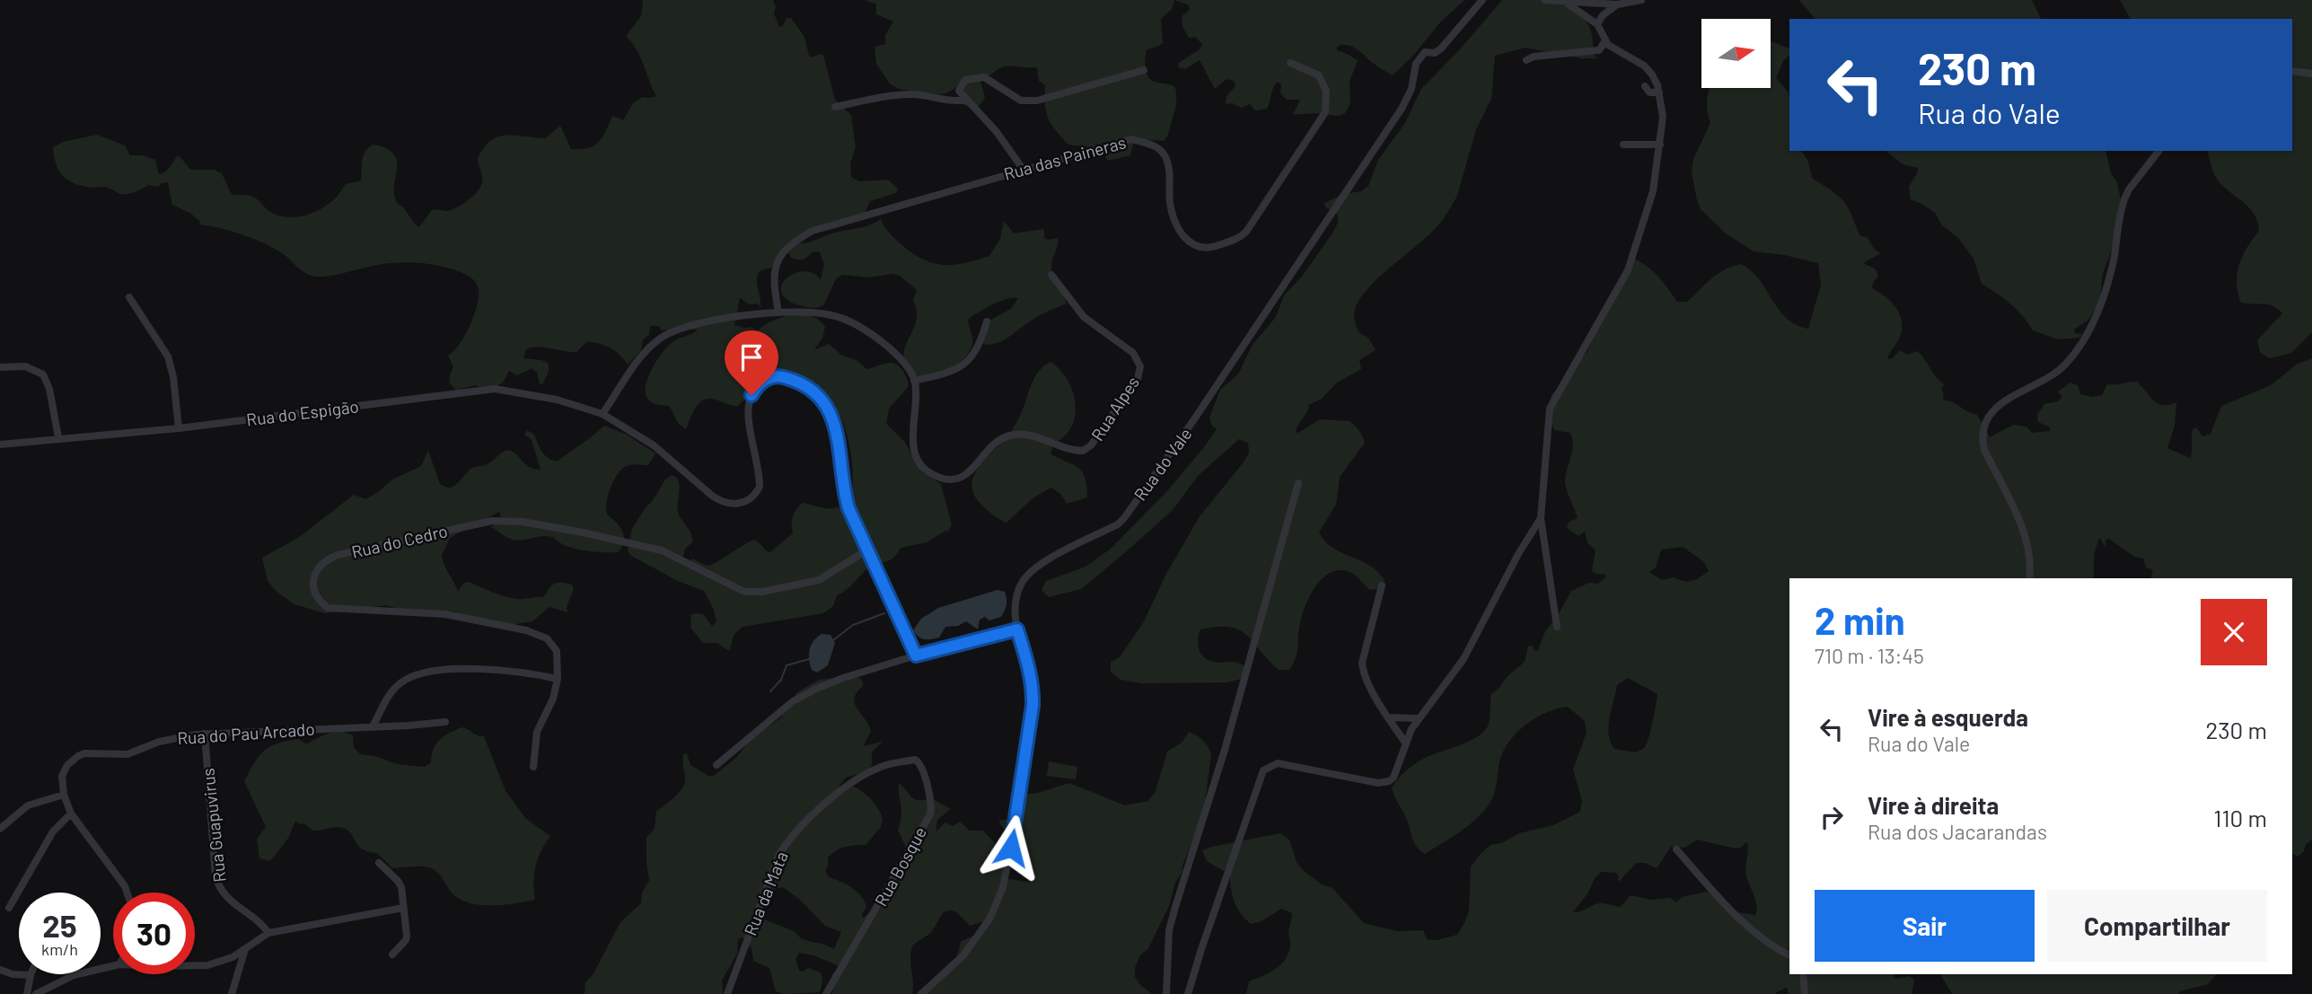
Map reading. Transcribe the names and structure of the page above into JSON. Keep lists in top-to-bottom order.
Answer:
{
  "streets": {
    "street": [
      "Rua das Paineras",
      "Rua Alpes",
      "Rua do Espigão",
      "Rua do Vale",
      "Rua do Cedro",
      "Rua do Pau Arcado",
      "Rua Guapuvirus",
      "Rua Bosque",
      "Rua da Mata"
    ]
  },
  "crossings": [
    ["Rua do Espigão", "Rua do Cedro"],
    ["Rua do Pau Arcado", "Rua Guapuvirus"],
    ["Rua Bosque", "Rua da Mata"]
  ],
  "north": "right",
  "page": {
    "turn": ["230 m", "Rua do Vale"],
    "heading": ["2 min", "710 m · 13:45"],
    "list": [
      {
        "name": "Vire à esquerda",
        "note": "Rua do Vale",
        "value": "230 m"
      },
      {
        "name": "Vire à direita",
        "note": "Rua dos Jacarandas",
        "value": "110 m"
      }
    ],
    "buttons": ["Sair", "Compartilhar"],
    "speed": "25 km/h",
    "limit": "30"
  }
}
